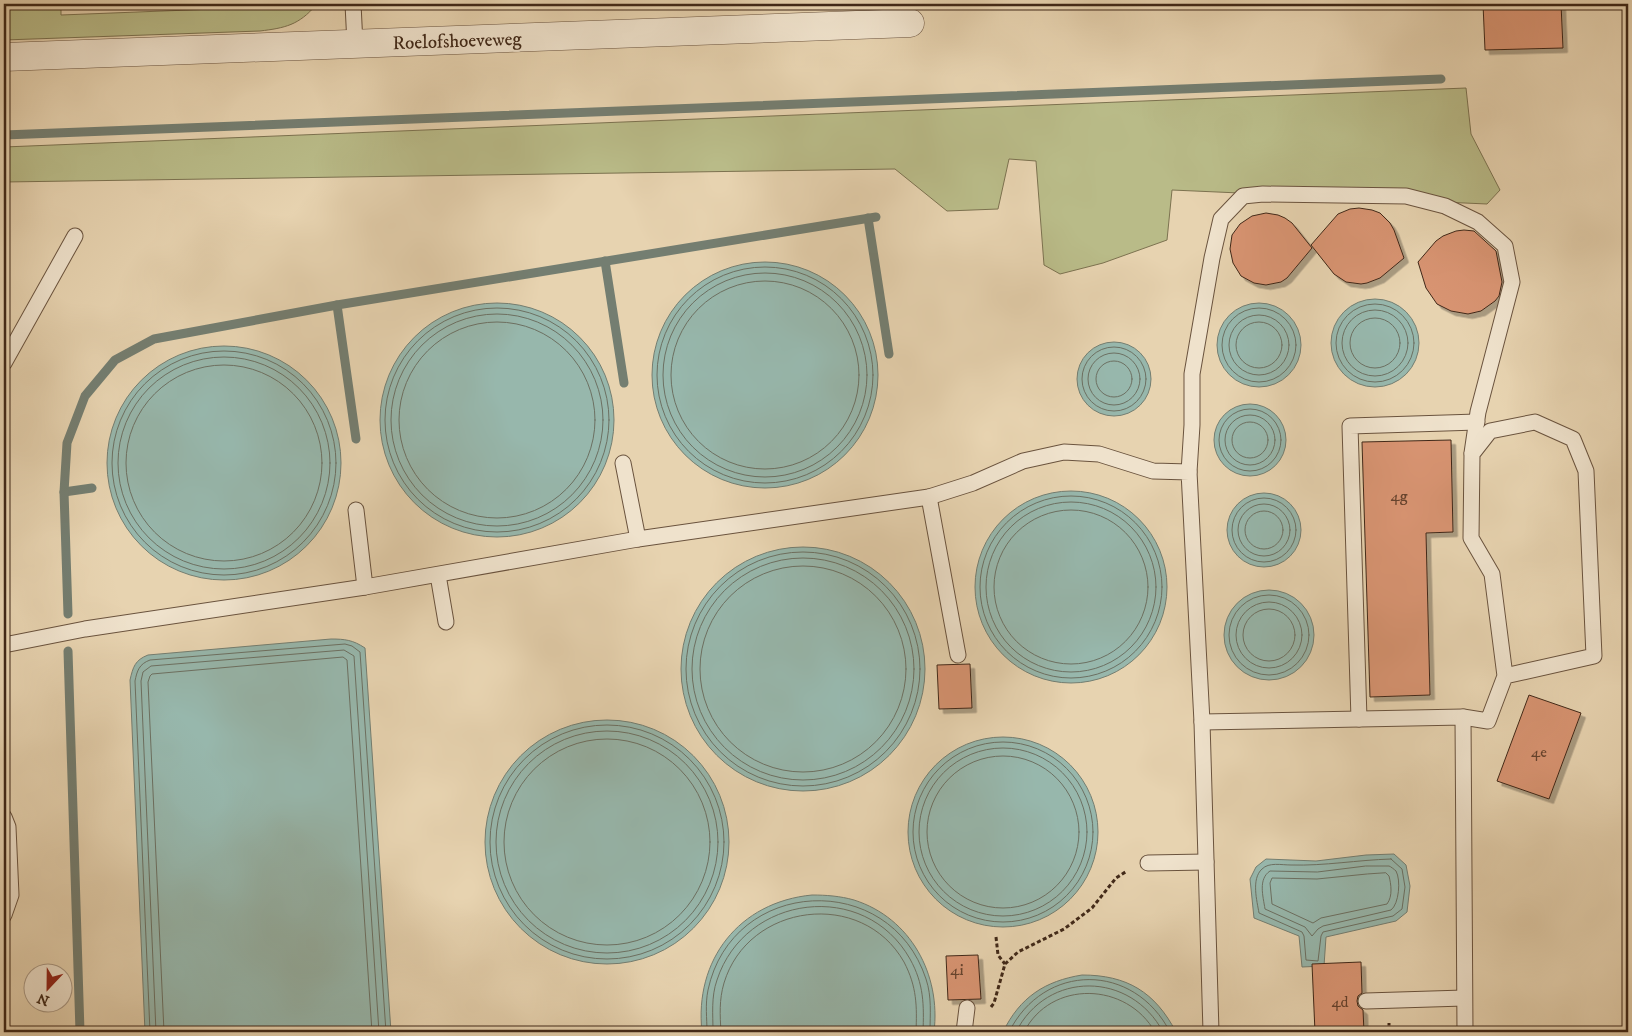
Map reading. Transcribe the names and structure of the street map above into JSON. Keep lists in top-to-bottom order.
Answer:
{
  "streets": {
    "street": ["Roelofshoeveweg"]
  },
  "house_numbers": [
    "4g",
    "4e",
    "4i",
    "4d"
  ],
  "north": "bottom"
}
